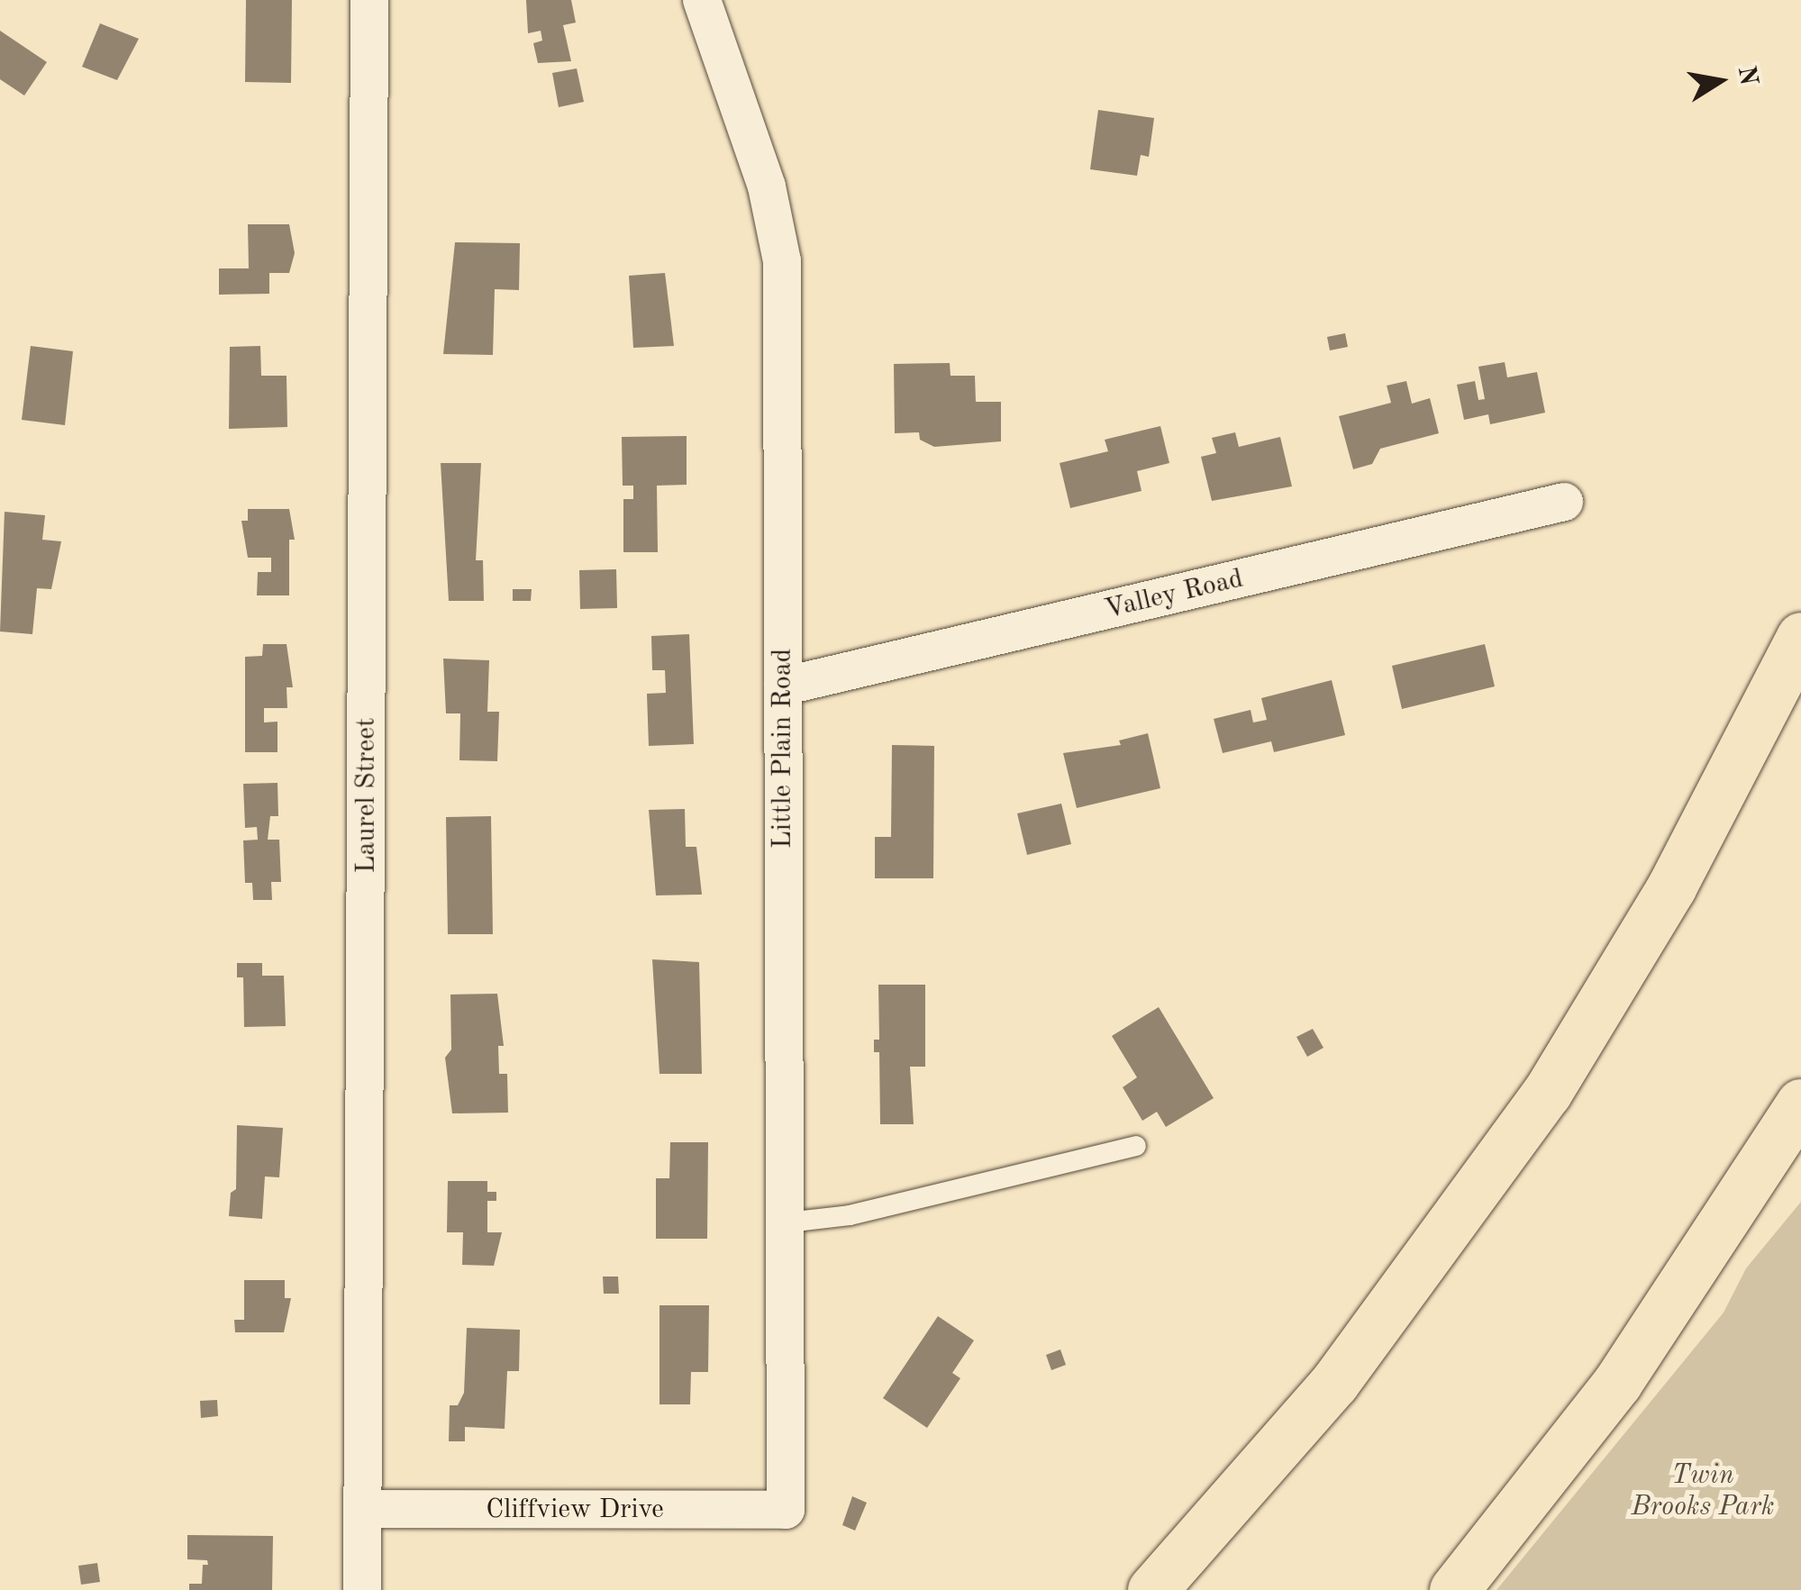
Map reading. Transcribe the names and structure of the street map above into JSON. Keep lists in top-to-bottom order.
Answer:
{
  "streets": {
    "street": [
      "Valley Road",
      "Little Plain Road",
      "Laurel Street",
      "Cliffview Drive"
    ]
  },
  "crossings": [
    ["Valley Road", "Little Plain Road"],
    ["Little Plain Road", "Cliffview Drive"],
    ["Laurel Street", "Cliffview Drive"]
  ],
  "parks": ["Twin Brooks Park"],
  "north": "right"
}
